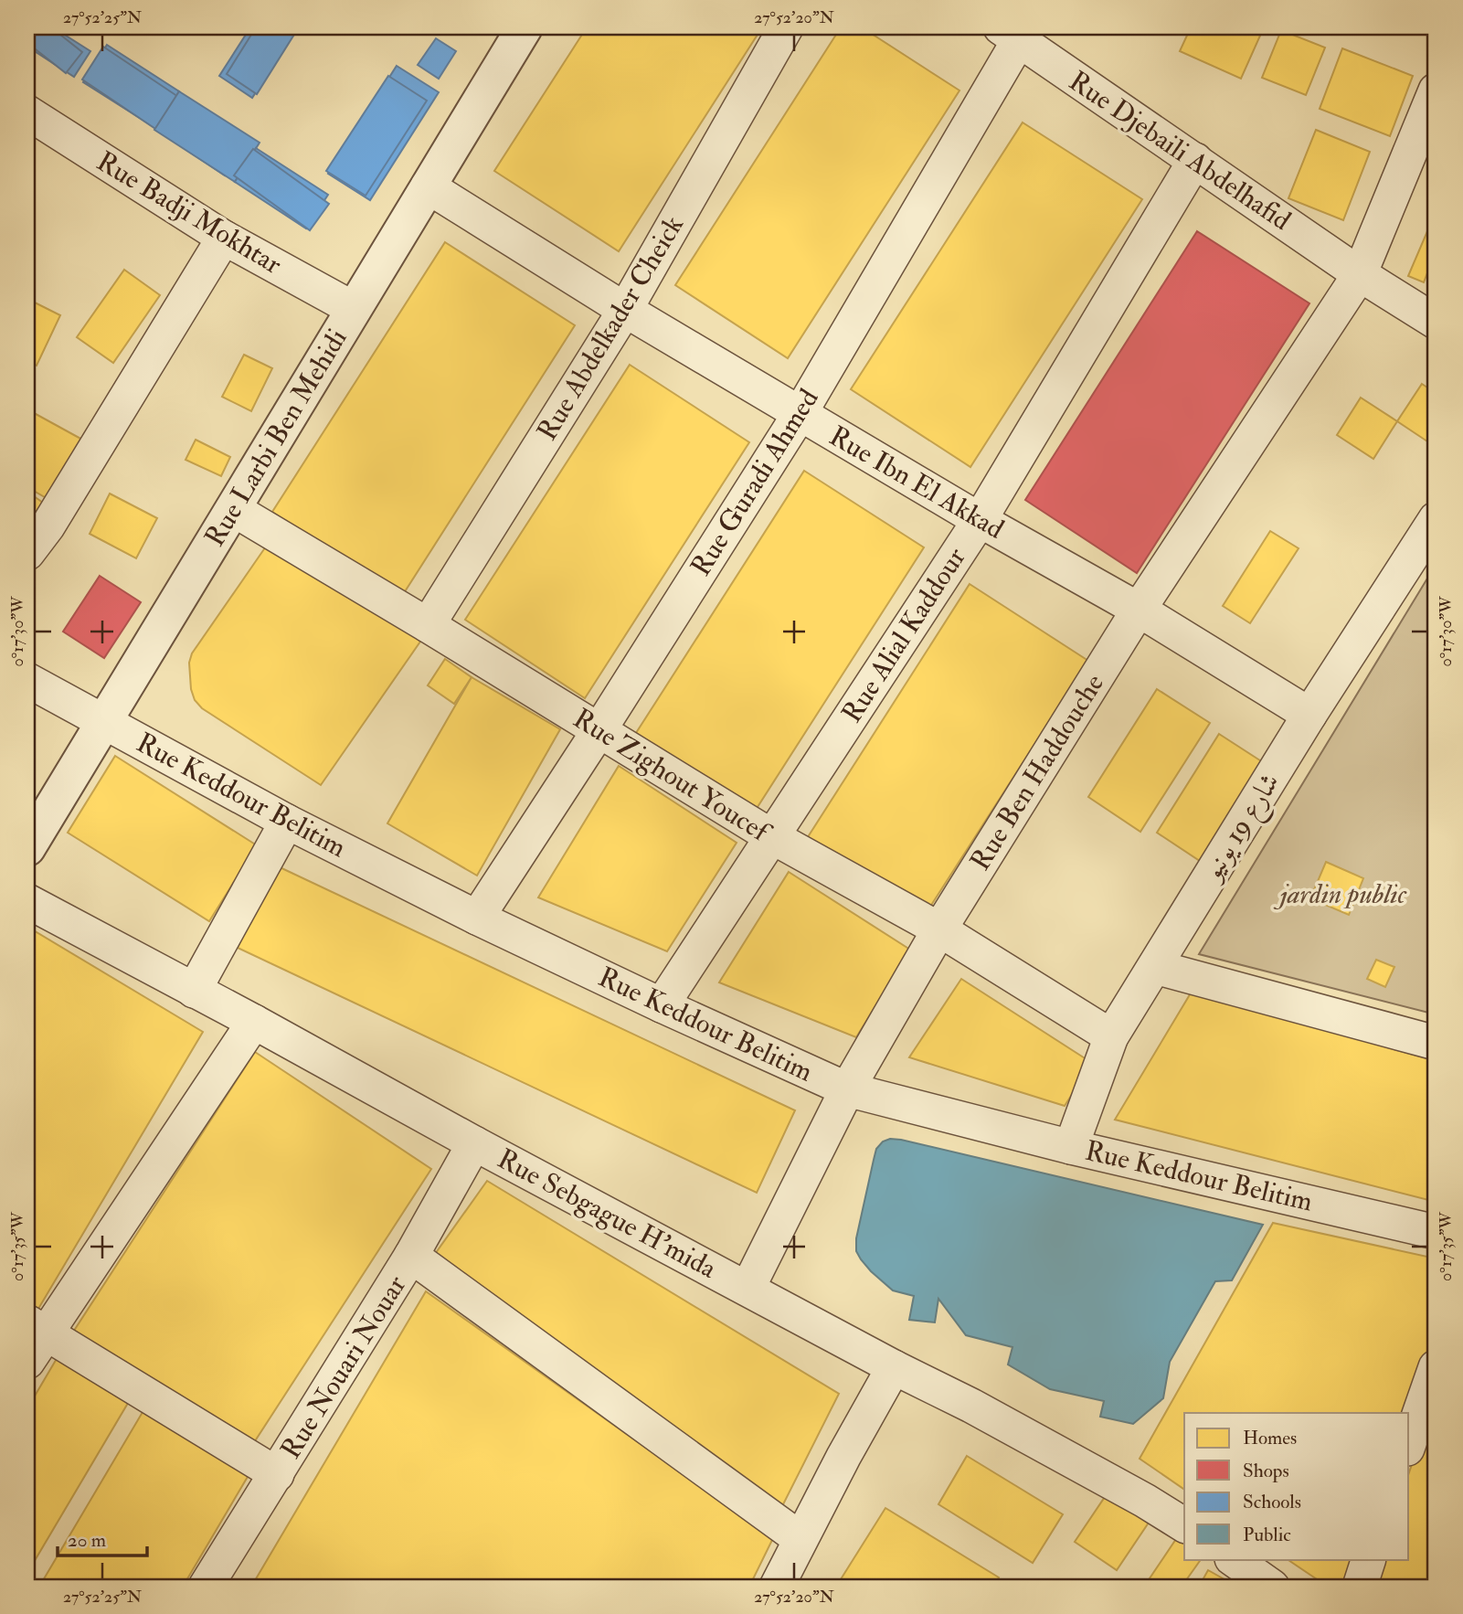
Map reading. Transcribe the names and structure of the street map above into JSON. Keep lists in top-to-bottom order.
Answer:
{
  "streets": {
    "street": [
      "Rue Djebaili Abdelhafid",
      "Rue Badji Mokhtar",
      "Rue Abdelkader Cheick",
      "Rue Larbi Ben Mehidi",
      "Rue Guradi Ahmed",
      "Rue Ibn El Akkad",
      "Rue Alial Kaddour",
      "Rue Ben Haddouche",
      "Rue Zighout Youcef",
      "Rue Keddour Belitim",
      "شارع 19 يونيو",
      "Rue Sebgague H'mida",
      "Rue Nouari Nouar"
    ]
  },
  "crossings": [
    ["Rue Djebaili Abdelhafid", "Rue Guradi Ahmed"],
    ["Rue Djebaili Abdelhafid", "Rue Alial Kaddour"],
    ["Rue Djebaili Abdelhafid", "Rue Ben Haddouche"],
    ["Rue Badji Mokhtar", "Rue Larbi Ben Mehidi"],
    ["Rue Abdelkader Cheick", "Rue Ibn El Akkad"],
    ["Rue Abdelkader Cheick", "Rue Zighout Youcef"],
    ["Rue Larbi Ben Mehidi", "Rue Ibn El Akkad"],
    ["Rue Larbi Ben Mehidi", "Rue Zighout Youcef"],
    ["Rue Larbi Ben Mehidi", "Rue Keddour Belitim"],
    ["Rue Guradi Ahmed", "Rue Ibn El Akkad"],
    ["Rue Guradi Ahmed", "Rue Zighout Youcef"],
    ["Rue Guradi Ahmed", "Rue Keddour Belitim"],
    ["Rue Ibn El Akkad", "Rue Alial Kaddour"],
    ["Rue Ibn El Akkad", "Rue Ben Haddouche"],
    ["Rue Ibn El Akkad", "شارع 19 يونيو"],
    ["Rue Alial Kaddour", "Rue Zighout Youcef"],
    ["Rue Alial Kaddour", "Rue Keddour Belitim"],
    ["Rue Ben Haddouche", "Rue Zighout Youcef"],
    ["Rue Ben Haddouche", "Rue Keddour Belitim"],
    ["Rue Ben Haddouche", "Rue Sebgague H'mida"],
    ["Rue Zighout Youcef", "شارع 19 يونيو"],
    ["Rue Keddour Belitim", "شارع 19 يونيو"],
    ["Rue Sebgague H'mida", "Rue Nouari Nouar"]
  ],
  "parks": ["jardin public"],
  "legend": [
    "Homes",
    "Shops",
    "Schools",
    "Public"
  ],
  "scale_bar": "20 m",
  "coordinates": [
    "27°52'25\"N",
    "27°52'20\"N",
    "0°17'30\"W",
    "0°17'35\"W"
  ]
}
